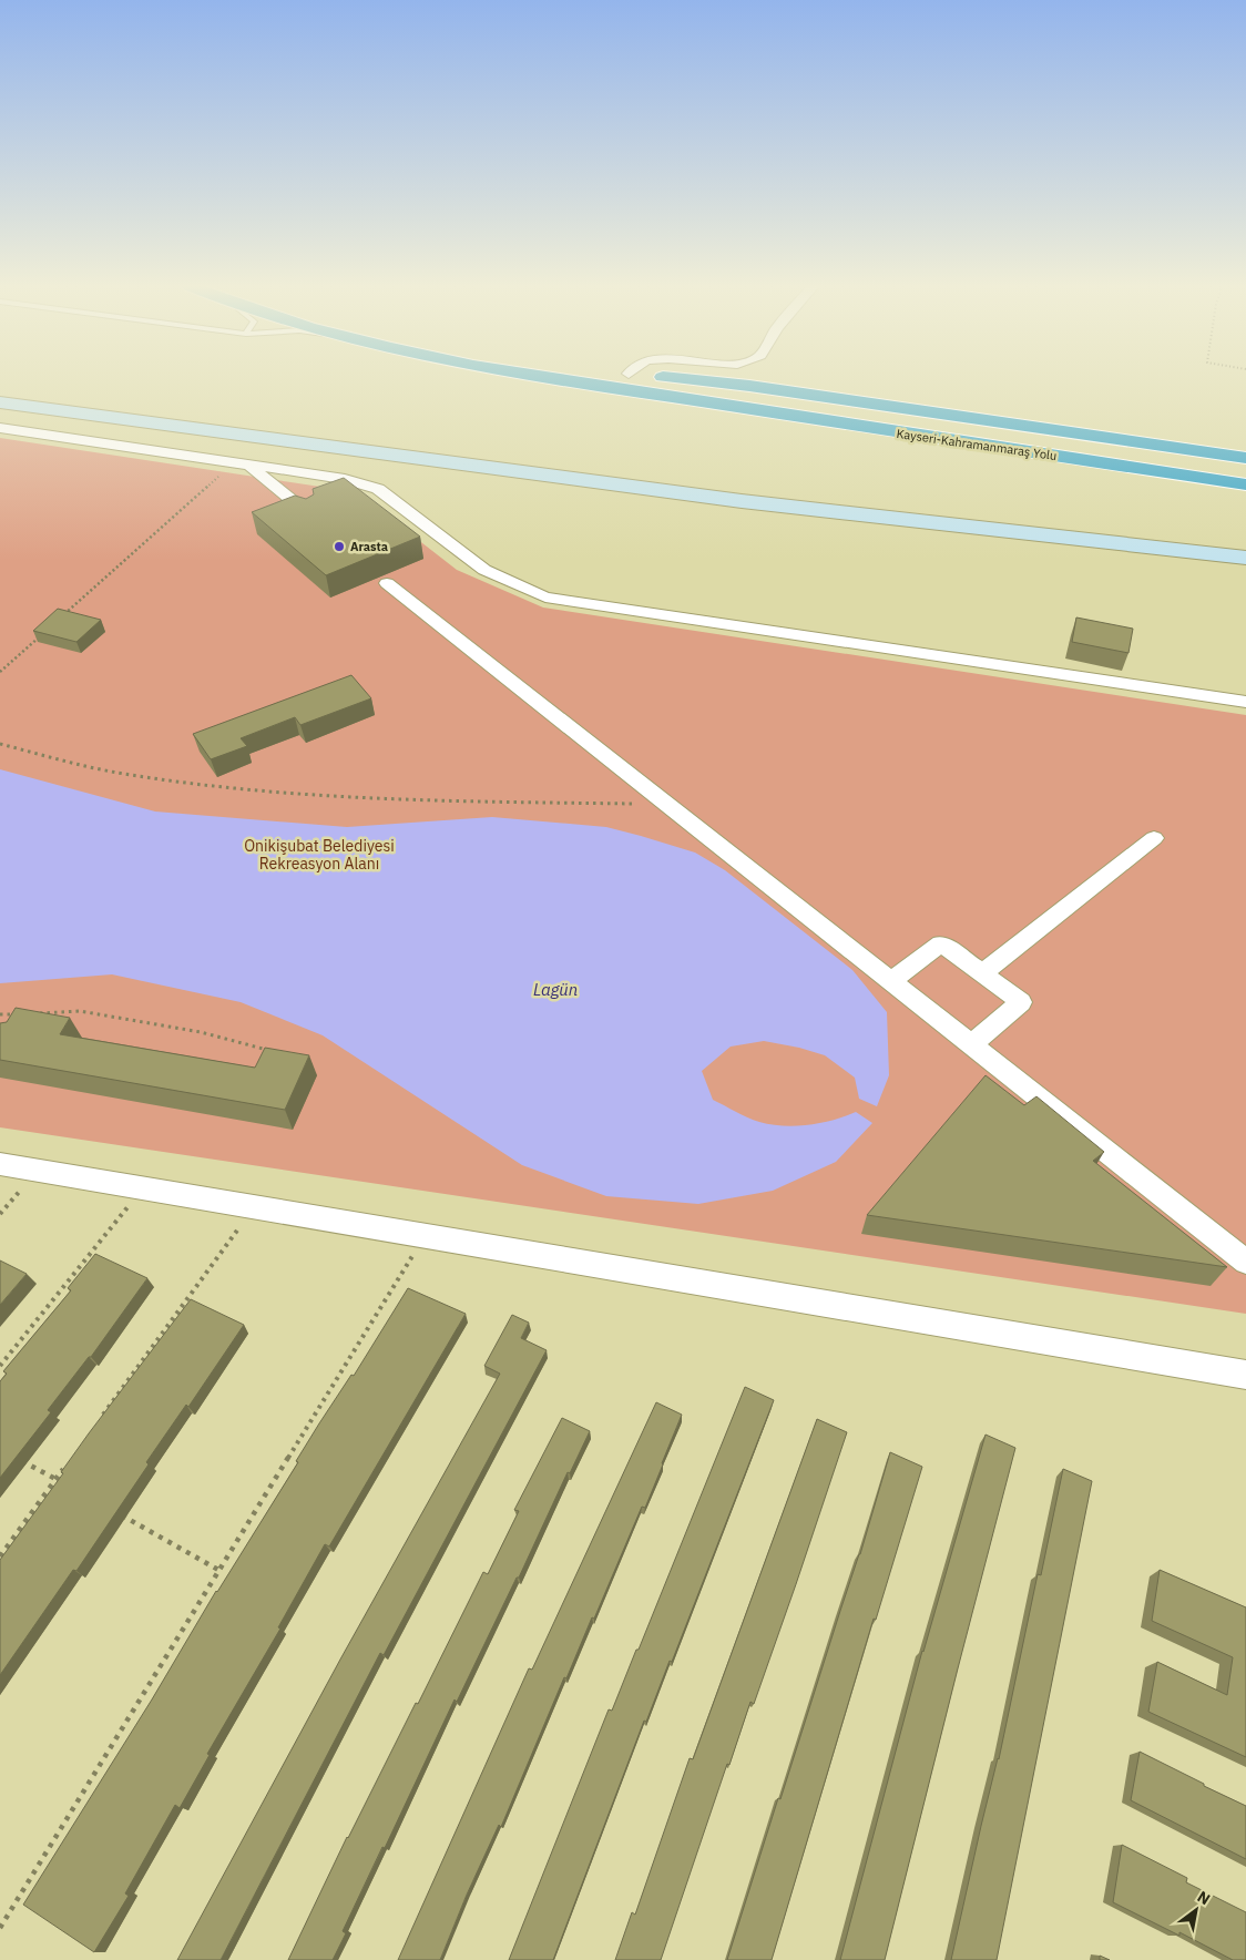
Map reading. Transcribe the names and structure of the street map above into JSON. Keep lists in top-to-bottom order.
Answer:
{
  "streets": {
    "highway": ["Kayseri-Kahramanmaraş Yolu"]
  },
  "water": ["Lagün"],
  "parks": ["Onikişubat Belediyesi Rekreasyon Alanı"],
  "places": ["Arasta"],
  "north": "top right"
}
